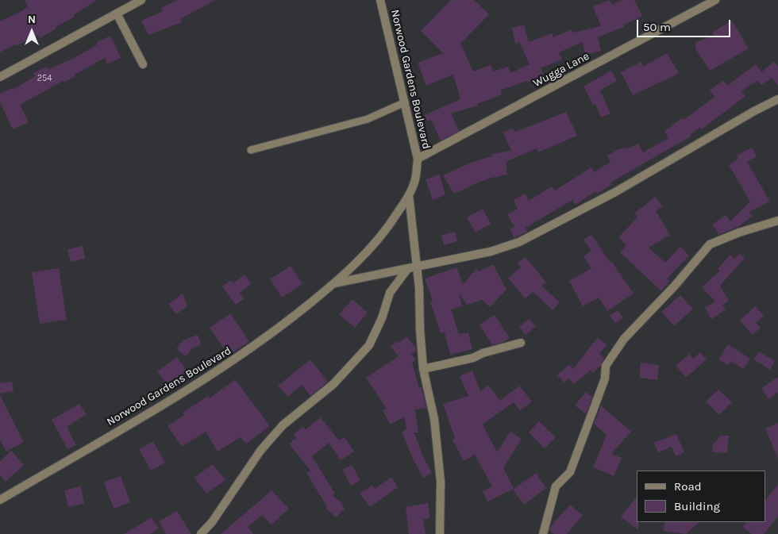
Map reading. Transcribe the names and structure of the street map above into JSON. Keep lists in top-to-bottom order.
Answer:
{
  "streets": {
    "street": ["Wugga Lane", "Norwood Gardens Boulevard"]
  },
  "crossings": [
    ["Wugga Lane", "Norwood Gardens Boulevard"]
  ],
  "house_numbers": ["254"],
  "legend": ["Road", "Building"],
  "scale_bar": "50 m",
  "north": "top"
}
